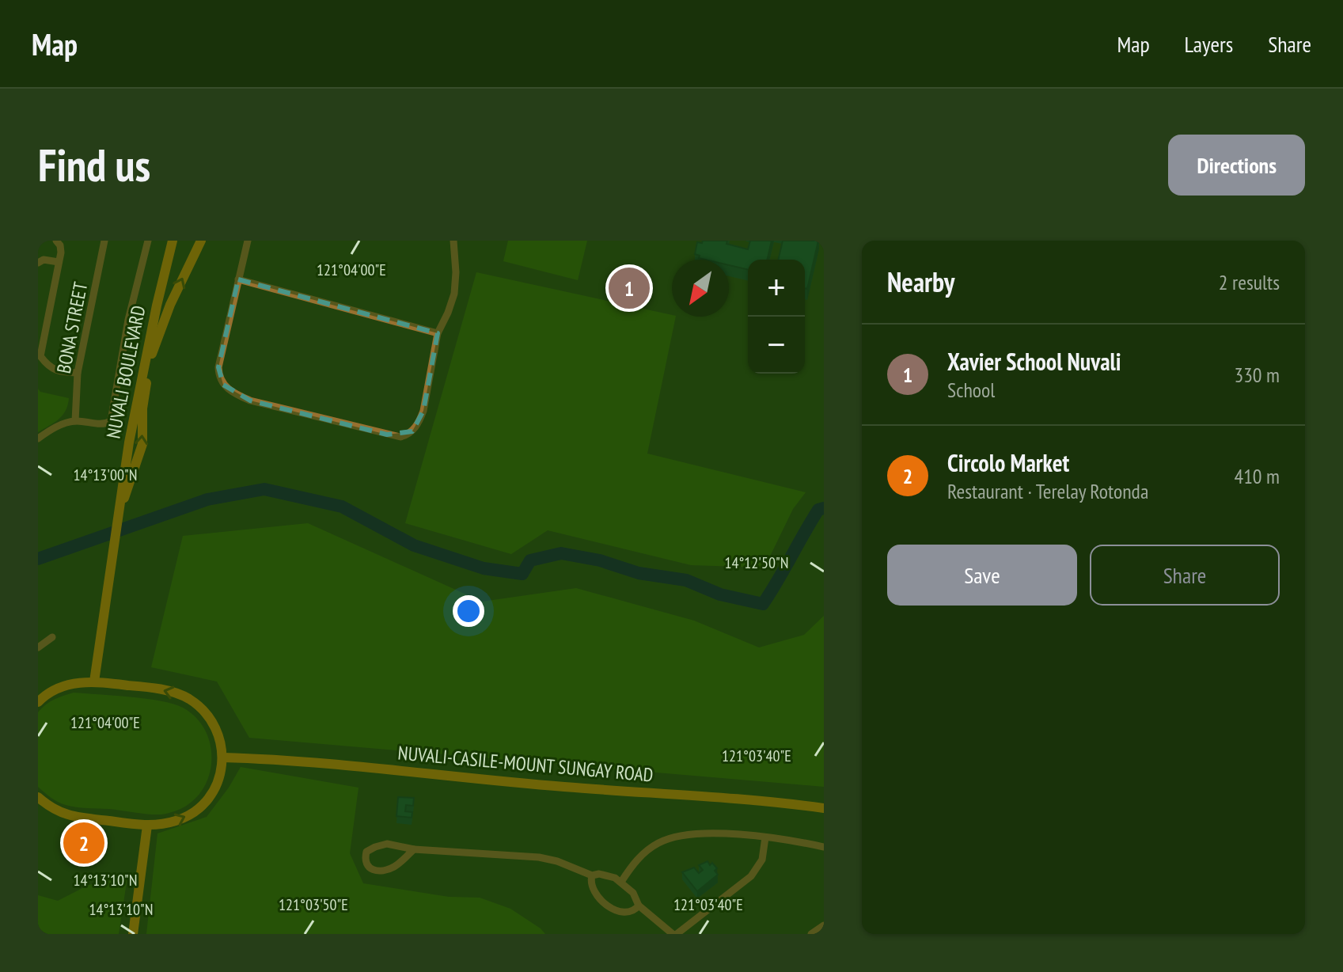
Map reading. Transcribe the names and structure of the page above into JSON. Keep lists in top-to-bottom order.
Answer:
{
  "streets": {
    "main road": ["NUVALI BOULEVARD", "NUVALI-CASILE-MOUNT SUNGAY ROAD"],
    "street": ["BONA STREET"]
  },
  "north": "bottom left",
  "page": {
    "header": "Map",
    "nav": ["Map", "Layers", "Share"],
    "buttons": [
      "Directions",
      ["Save", "Share"]
    ],
    "title": "Find us",
    "heading": ["Nearby", "2 results"],
    "map_buttons": ["+", "−"],
    "pins": ["1", "2"],
    "list": [
      {
        "mark": "1",
        "name": "Xavier School Nuvali",
        "note": "School",
        "value": "330 m"
      },
      {
        "mark": "2",
        "name": "Circolo Market",
        "note": "Restaurant · Terelay Rotonda",
        "value": "410 m"
      }
    ]
  },
  "coordinates": [
    "121°04'00\"E",
    "14°13'00\"N",
    "14°12'50\"N",
    "121°03'40\"E",
    "14°13'10\"N",
    "121°03'50\"E"
  ]
}
